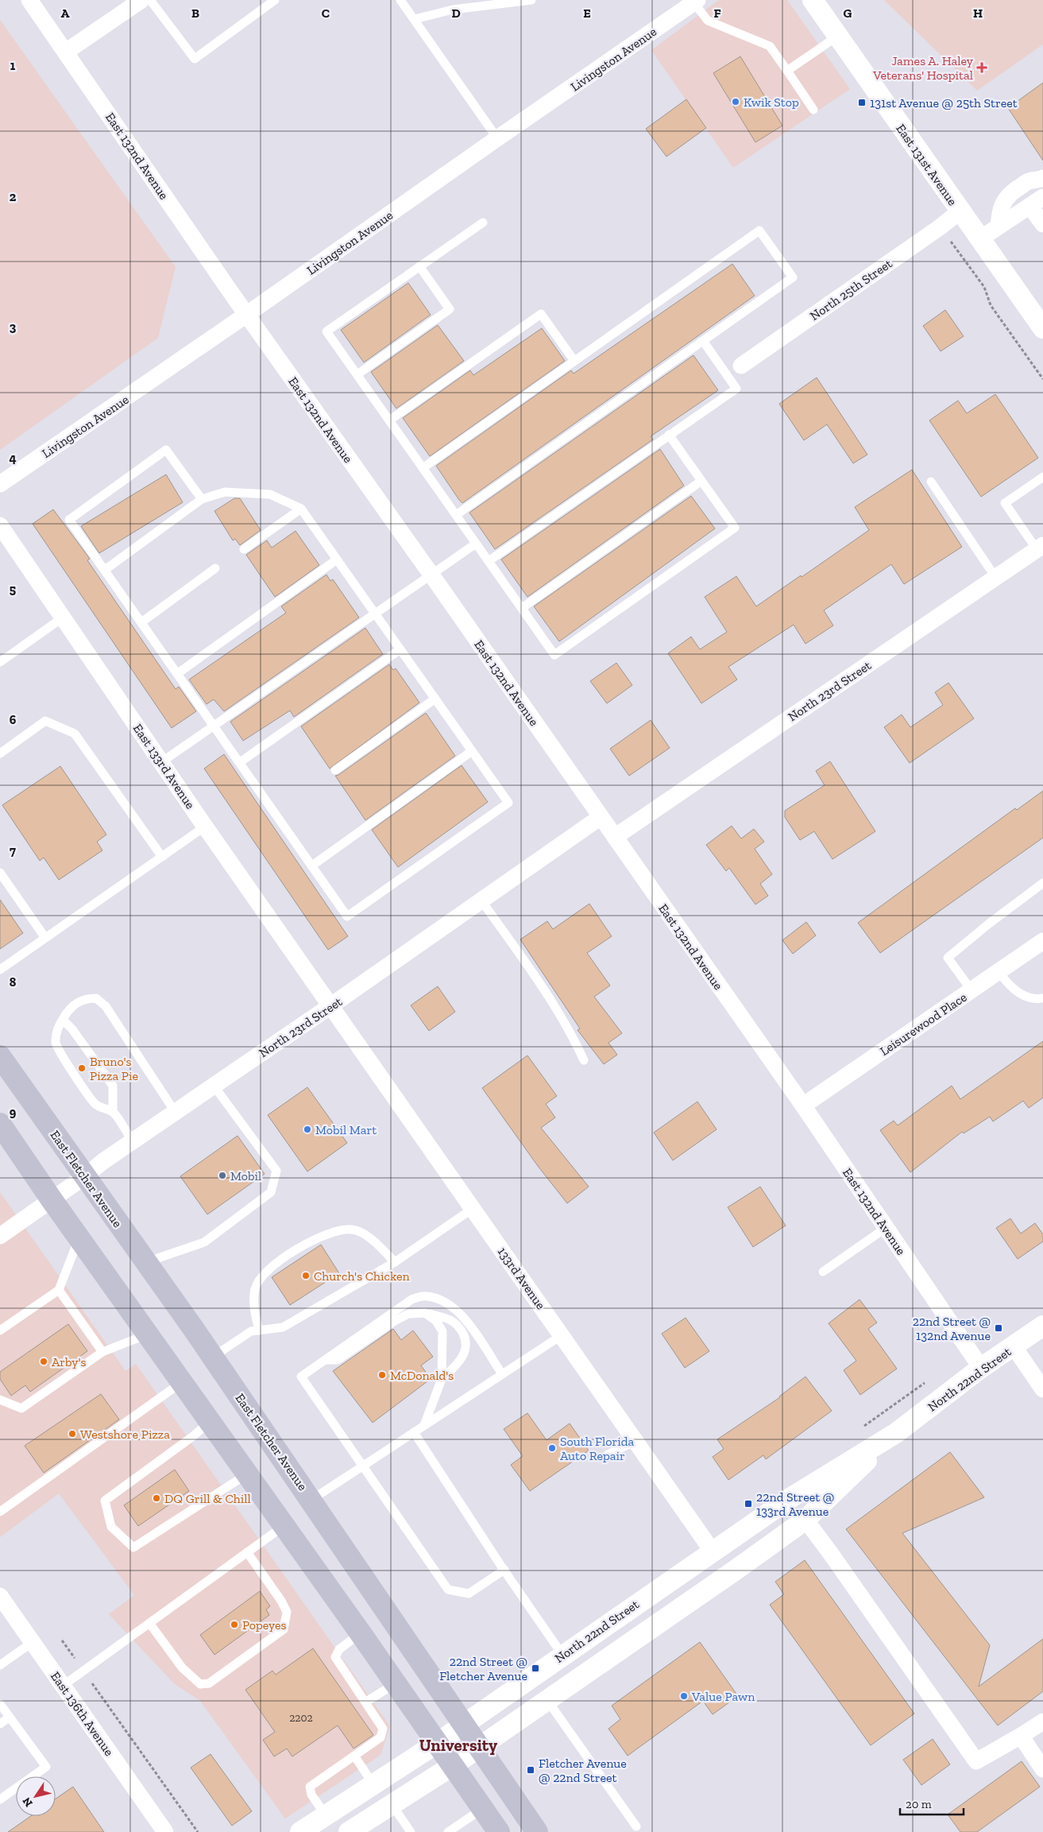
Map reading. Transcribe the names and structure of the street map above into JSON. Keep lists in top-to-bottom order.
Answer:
{
  "streets": {
    "main road": ["East Fletcher Avenue"],
    "street": [
      "Livingston Avenue",
      "East 132nd Avenue",
      "East 131st Avenue",
      "North 25th Street",
      "North 23rd Street",
      "East 133rd Avenue",
      "Leisurewood Place",
      "133rd Avenue",
      "North 22nd Street",
      "East 136th Avenue"
    ]
  },
  "crossings": [
    ["Livingston Avenue", "East 132nd Avenue"],
    ["East 132nd Avenue", "North 23rd Street"],
    ["East 132nd Avenue", "Leisurewood Place"],
    ["East 132nd Avenue", "North 22nd Street"],
    ["East 131st Avenue", "North 25th Street"],
    ["North 23rd Street", "East 133rd Avenue"],
    ["North 23rd Street", "East Fletcher Avenue"],
    ["North 23rd Street", "133rd Avenue"],
    ["East 133rd Avenue", "133rd Avenue"],
    ["East Fletcher Avenue", "North 22nd Street"],
    ["133rd Avenue", "North 22nd Street"]
  ],
  "districts": ["University"],
  "places": {
    "health": ["James A. Haley Veterans' Hospital"],
    "other": [
      "Kwik Stop",
      "Bruno's Pizza Pie",
      "Mobil Mart",
      "Mobil",
      "Church's Chicken",
      "Arby's",
      "McDonald's",
      "Westshore Pizza",
      "South Florida Auto Repair",
      "DQ Grill & Chill",
      "Popeyes",
      "Value Pawn"
    ],
    "transit": [
      "131st Avenue @ 25th Street",
      "22nd Street @ 132nd Avenue",
      "22nd Street @ 133rd Avenue",
      "22nd Street @ Fletcher Avenue",
      "Fletcher Avenue @ 22nd Street"
    ]
  },
  "house_numbers": ["2202"],
  "scale_bar": "20 m",
  "north": "bottom left",
  "grid": {
    "columns": [
      "A",
      "B",
      "C",
      "D",
      "E",
      "F",
      "G",
      "H"
    ],
    "rows": [
      "1",
      "2",
      "3",
      "4",
      "5",
      "6",
      "7",
      "8",
      "9"
    ]
  }
}
